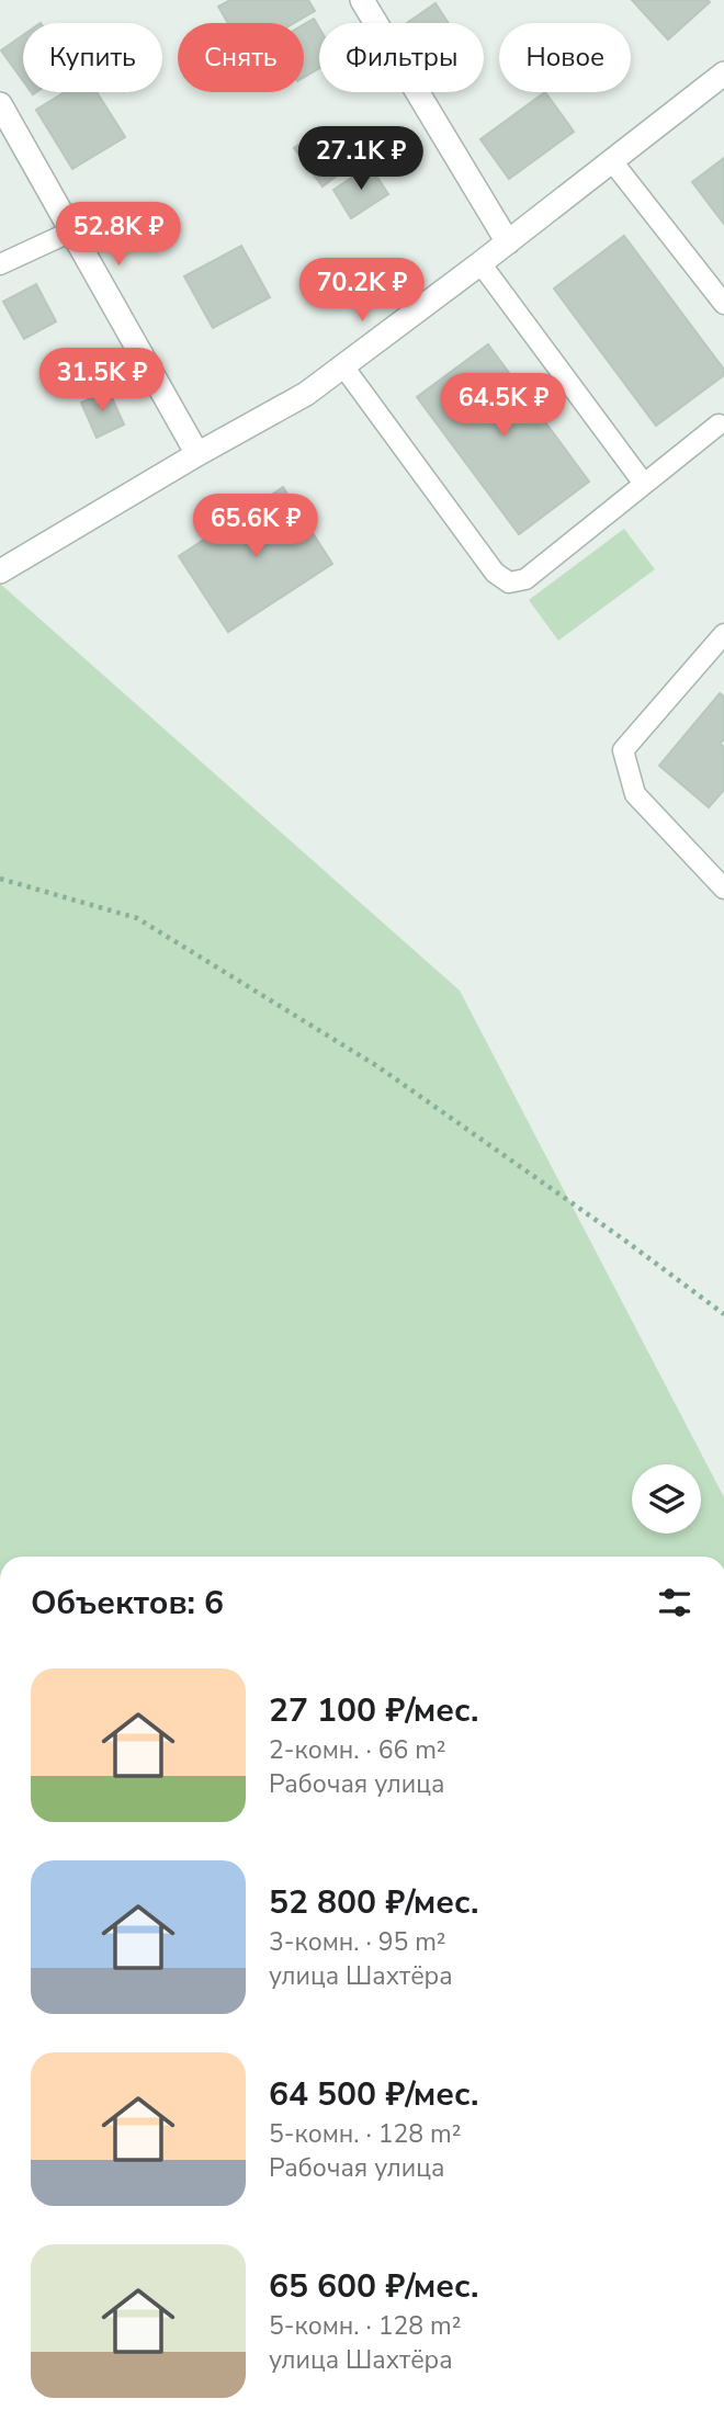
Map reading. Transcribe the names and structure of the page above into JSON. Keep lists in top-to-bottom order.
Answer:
{
  "page": {
    "chip": [
      "Купить",
      "Снять",
      "Фильтры",
      "Новое"
    ],
    "price": [
      "27.1K ₽",
      "52.8K ₽",
      "70.2K ₽",
      "31.5K ₽",
      "64.5K ₽",
      "65.6K ₽"
    ],
    "heading": "Объектов: 6",
    "list": [
      {
        "name": "27 100 ₽/мес.",
        "note": "2-комн. · 66 m² · Рабочая улица"
      },
      {
        "name": "52 800 ₽/мес.",
        "note": "3-комн. · 95 m² · улица Шахтёра"
      },
      {
        "name": "64 500 ₽/мес.",
        "note": "5-комн. · 128 m² · Рабочая улица"
      },
      {
        "name": "65 600 ₽/мес.",
        "note": "5-комн. · 128 m² · улица Шахтёра"
      }
    ]
  }
}
